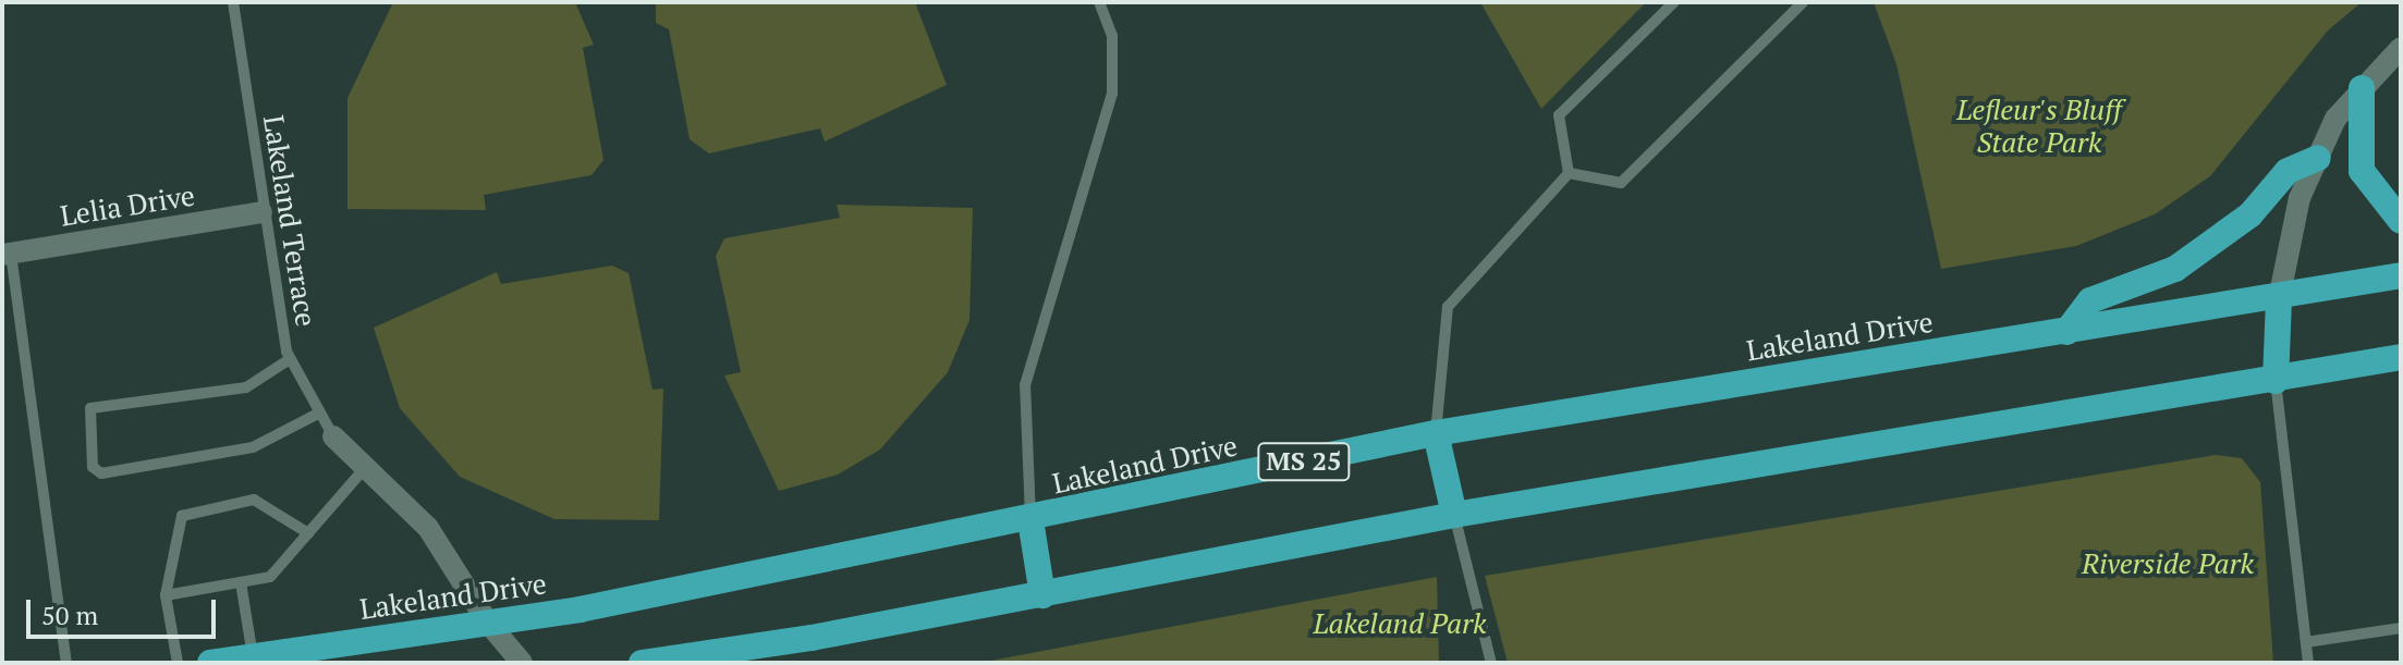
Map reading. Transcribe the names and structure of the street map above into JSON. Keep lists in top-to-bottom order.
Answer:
{
  "streets": {
    "highway": ["Lakeland Drive", "MS 25"],
    "street": ["Lelia Drive"],
    "lane": ["Lakeland Terrace"]
  },
  "crossings": [
    ["Lelia Drive", "Lakeland Terrace"]
  ],
  "parks": ["Lefleur's Bluff State Park", "Riverside Park", "Lakeland Park"],
  "scale_bar": "50 m"
}
